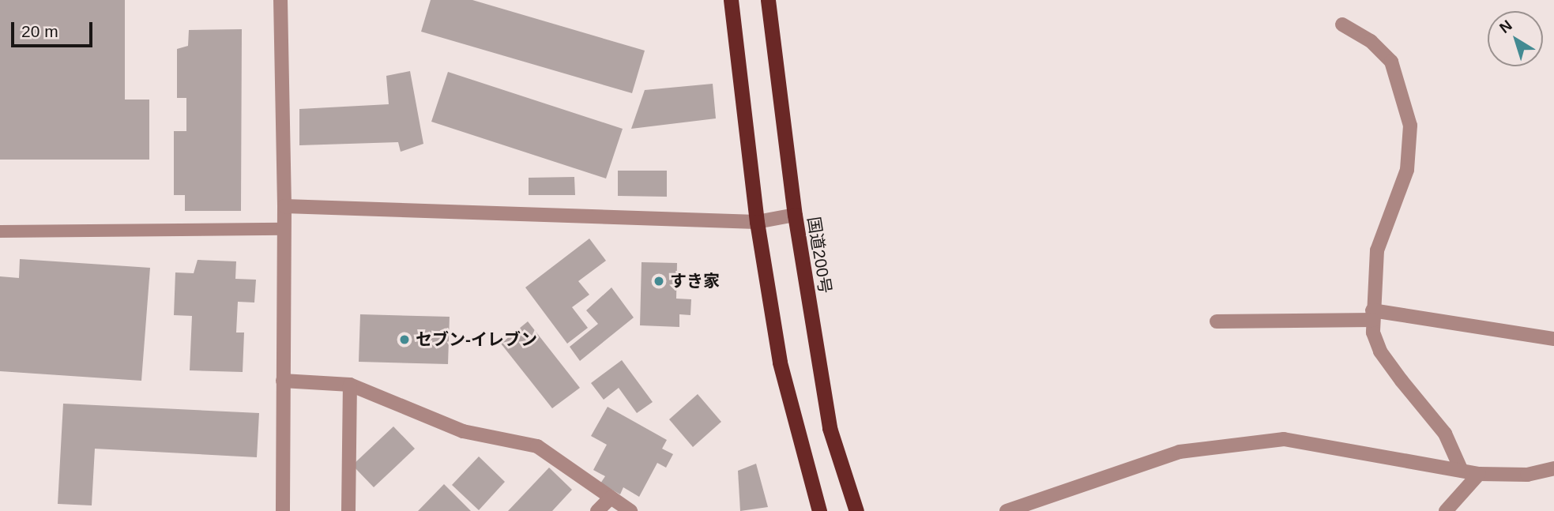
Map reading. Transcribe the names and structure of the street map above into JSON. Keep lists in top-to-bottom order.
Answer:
{
  "streets": {
    "highway": ["国道200号"]
  },
  "places": ["すき家", "セブン-イレブン"],
  "scale_bar": "20 m",
  "north": "top left"
}
